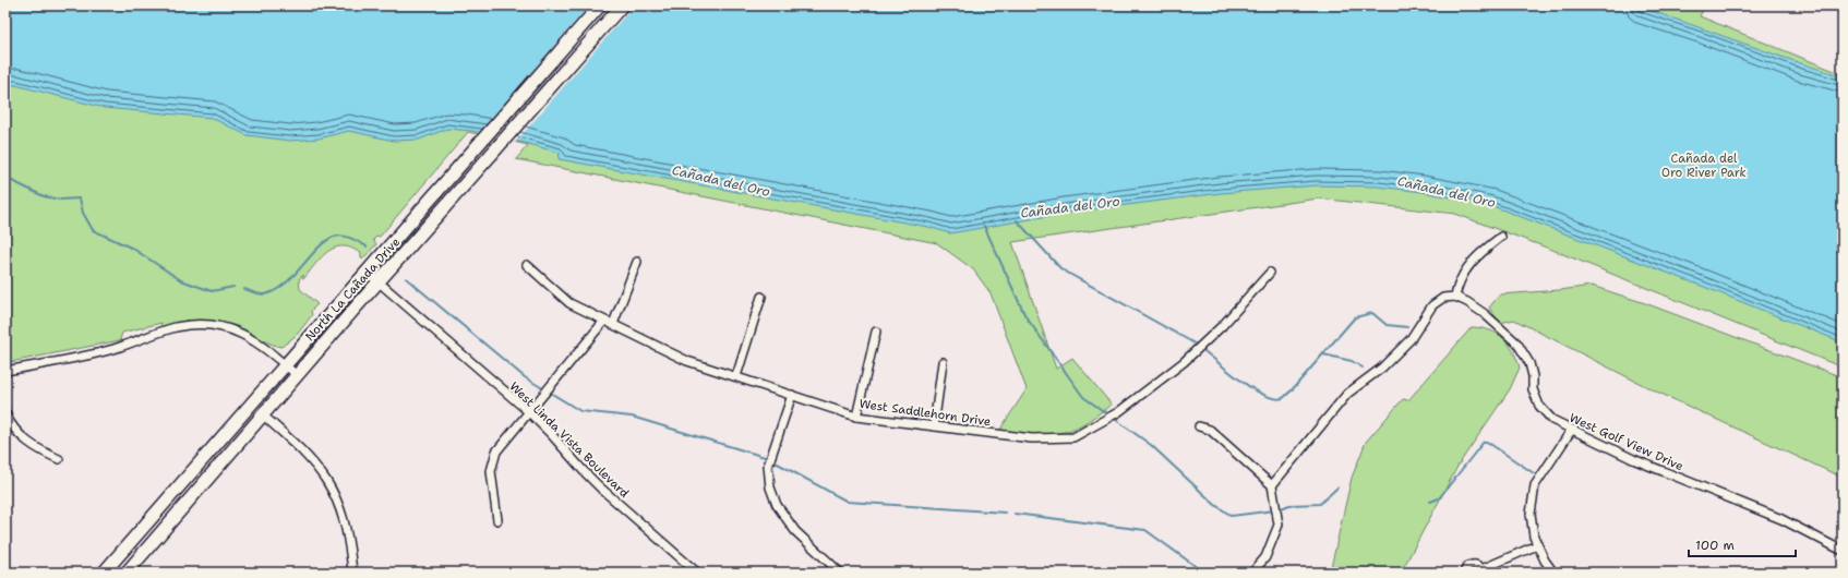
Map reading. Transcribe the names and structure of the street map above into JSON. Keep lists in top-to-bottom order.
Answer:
{
  "streets": {
    "main road": ["North La Cañada Drive"],
    "street": ["West Saddlehorn Drive", "West Linda Vista Boulevard", "West Golf View Drive"]
  },
  "crossings": [
    ["North La Cañada Drive", "West Linda Vista Boulevard"]
  ],
  "water": ["Cañada del Oro"],
  "parks": ["Cañada del Oro River Park"],
  "scale_bar": "100 m"
}
